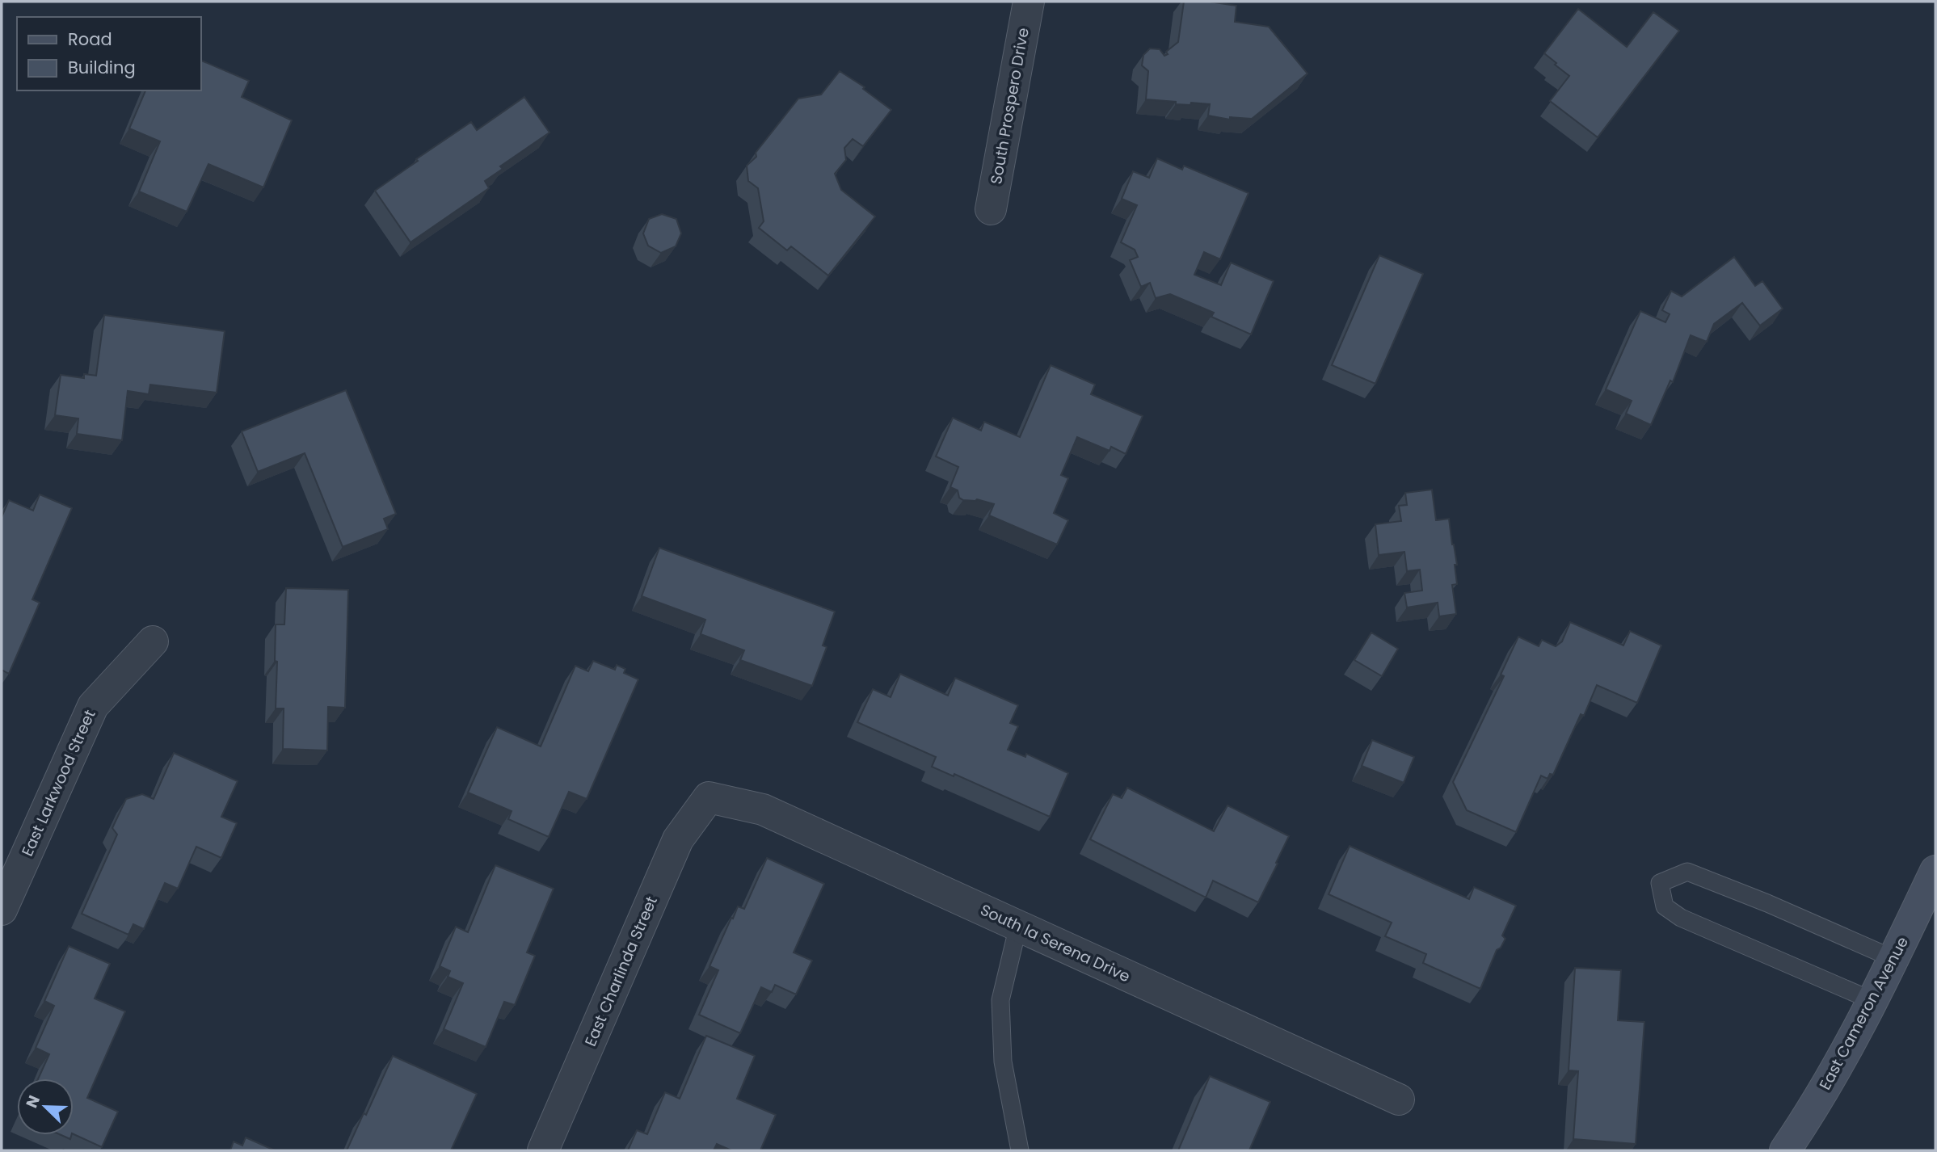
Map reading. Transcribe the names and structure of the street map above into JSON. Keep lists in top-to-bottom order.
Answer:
{
  "streets": {
    "main road": ["East Cameron Avenue"],
    "street": [
      "South Prospero Drive",
      "East Larkwood Street",
      "South la Serena Drive",
      "East Charlinda Street"
    ]
  },
  "crossings": [
    ["South la Serena Drive", "East Charlinda Street"]
  ],
  "legend": ["Road", "Building"],
  "north": "top left"
}
